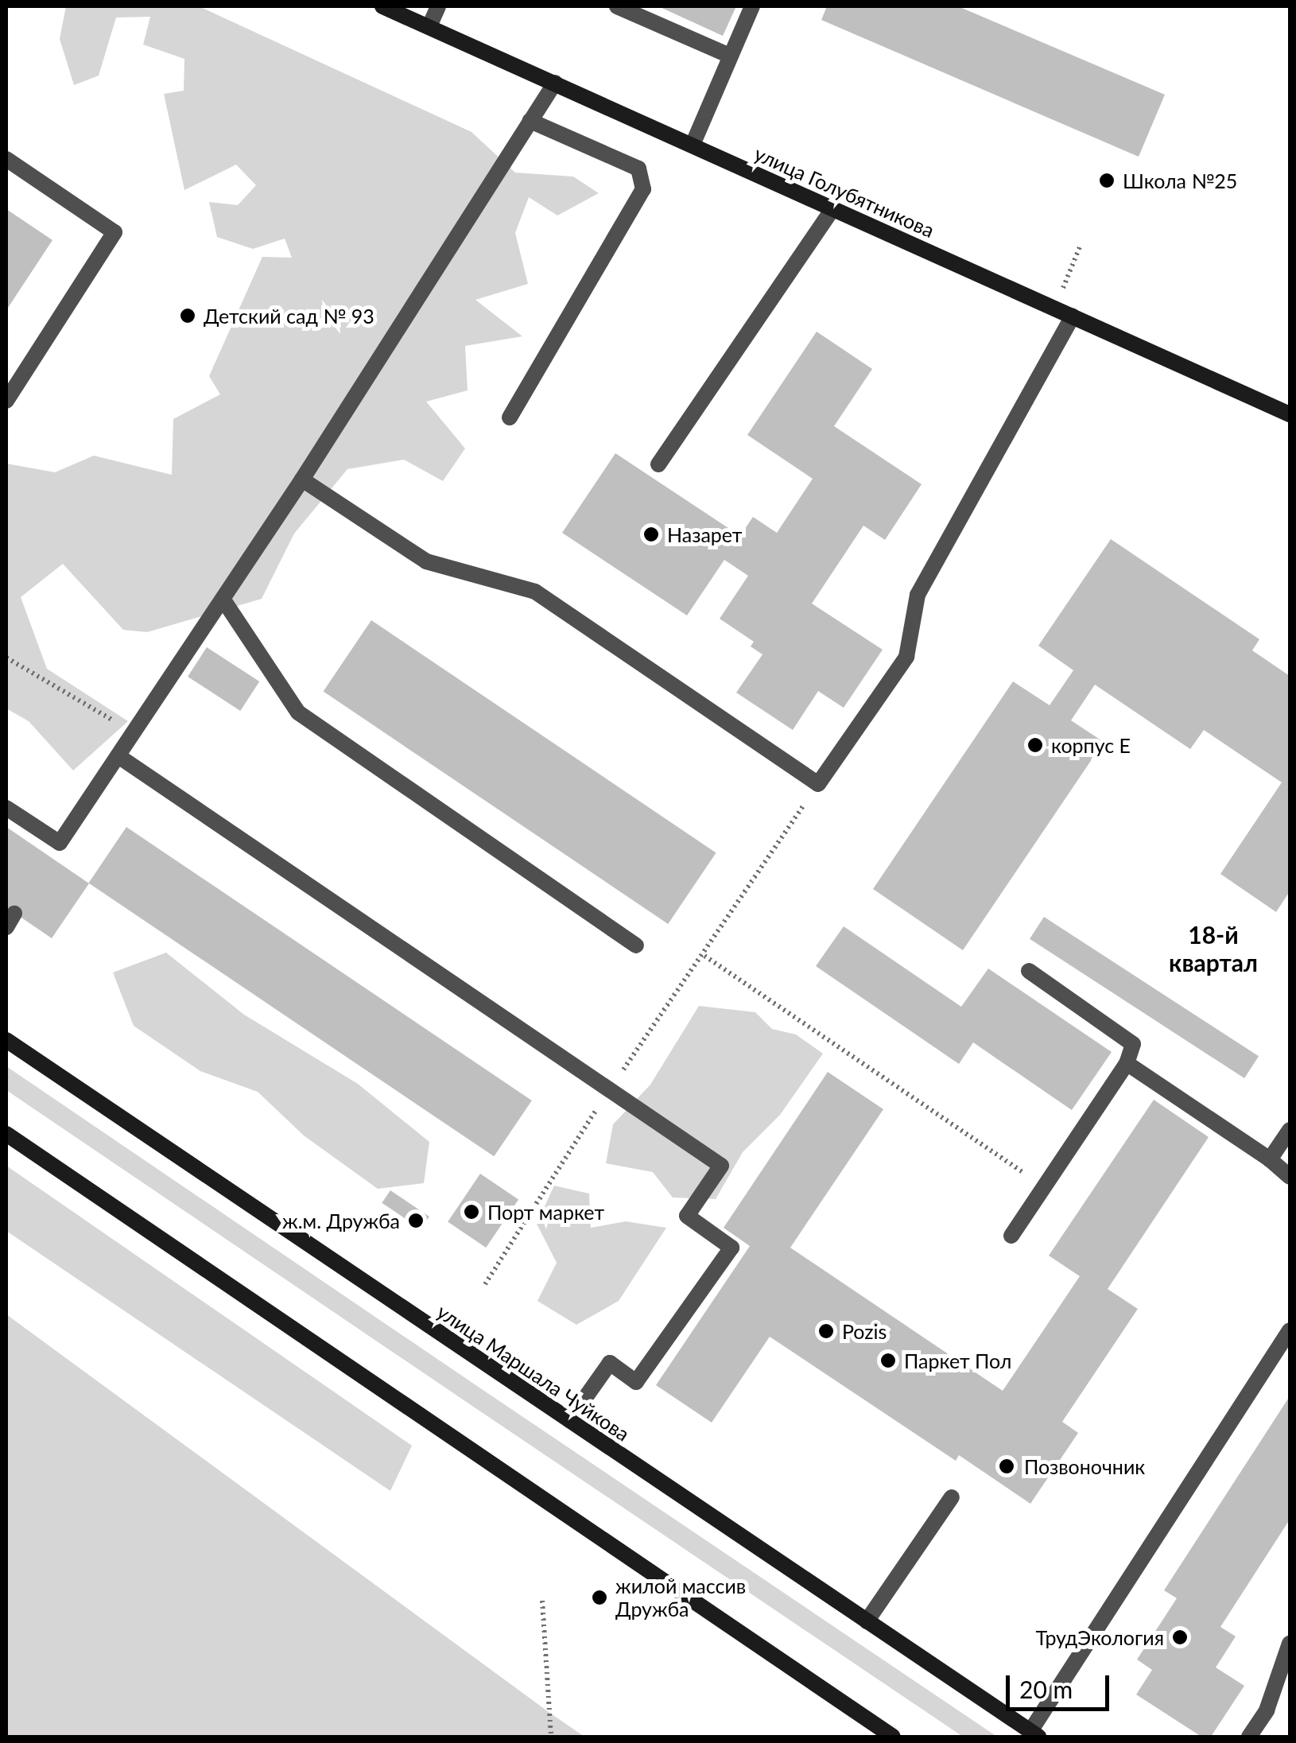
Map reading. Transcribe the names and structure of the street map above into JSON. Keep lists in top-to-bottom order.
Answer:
{
  "streets": {
    "main road": ["улица Голубятникова", "улица Маршала Чуйкова"]
  },
  "districts": ["18-й квартал"],
  "places": [
    "Школа №25",
    "Детский сад № 93",
    "Назарет",
    "корпус Е",
    "Порт маркет",
    "ж.м. Дружба",
    "Pozis",
    "Паркет Пол",
    "Позвоночник",
    "жилой массив Дружба",
    "ТрудЭкология"
  ],
  "scale_bar": "20 m"
}
